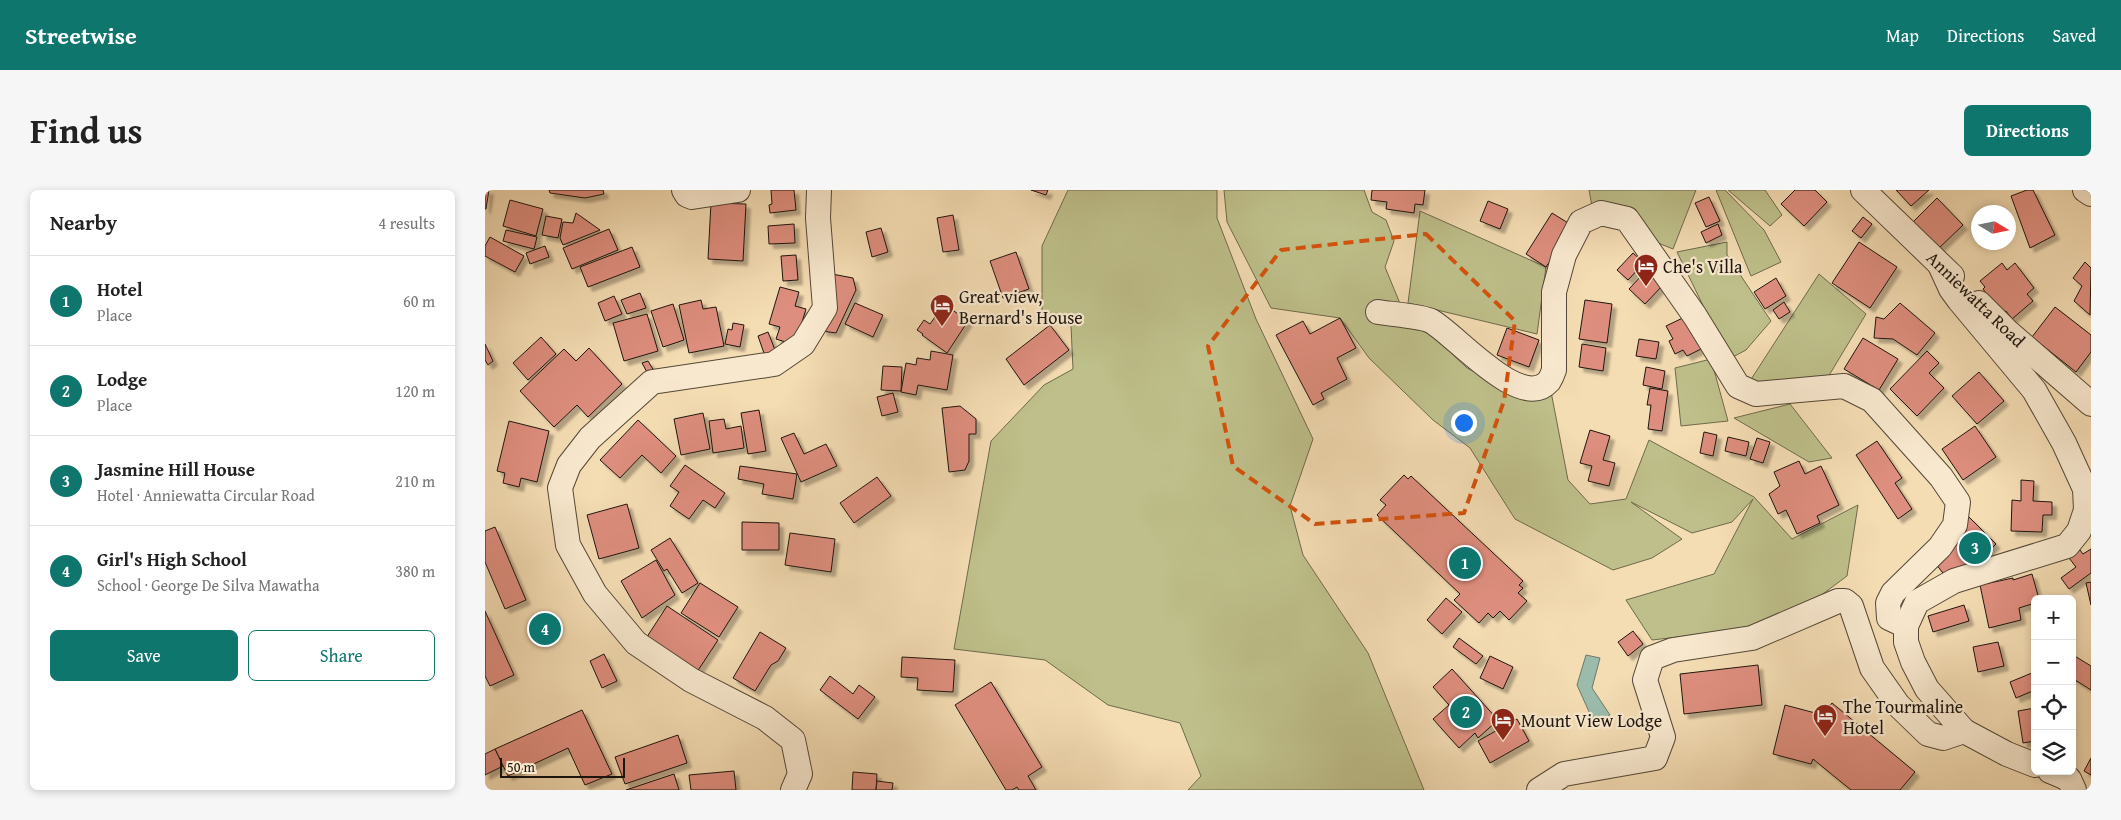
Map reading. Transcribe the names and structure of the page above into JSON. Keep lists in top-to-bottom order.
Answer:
{
  "streets": {
    "street": ["Anniewatta Road"]
  },
  "places": {
    "hotel": [
      "Che's Villa",
      "Great view, Bernard's House",
      "The Tourmaline Hotel",
      "Mount View Lodge"
    ]
  },
  "scale_bar": "50 m",
  "north": "right",
  "page": {
    "header": "Streetwise",
    "nav": ["Map", "Directions", "Saved"],
    "title": "Find us",
    "buttons": [
      "Directions",
      ["Save", "Share"]
    ],
    "heading": ["Nearby", "4 results"],
    "list": [
      {
        "mark": "1",
        "name": "Hotel",
        "note": "Place",
        "value": "60 m"
      },
      {
        "mark": "2",
        "name": "Lodge",
        "note": "Place",
        "value": "120 m"
      },
      {
        "mark": "3",
        "name": "Jasmine Hill House",
        "note": "Hotel · Anniewatta Circular Road",
        "value": "210 m"
      },
      {
        "mark": "4",
        "name": "Girl's High School",
        "note": "School · George De Silva Mawatha",
        "value": "380 m"
      }
    ],
    "pins": [
      "3",
      "1",
      "4",
      "2"
    ],
    "map_buttons": ["+", "−"],
    "scale": "50 m"
  }
}
